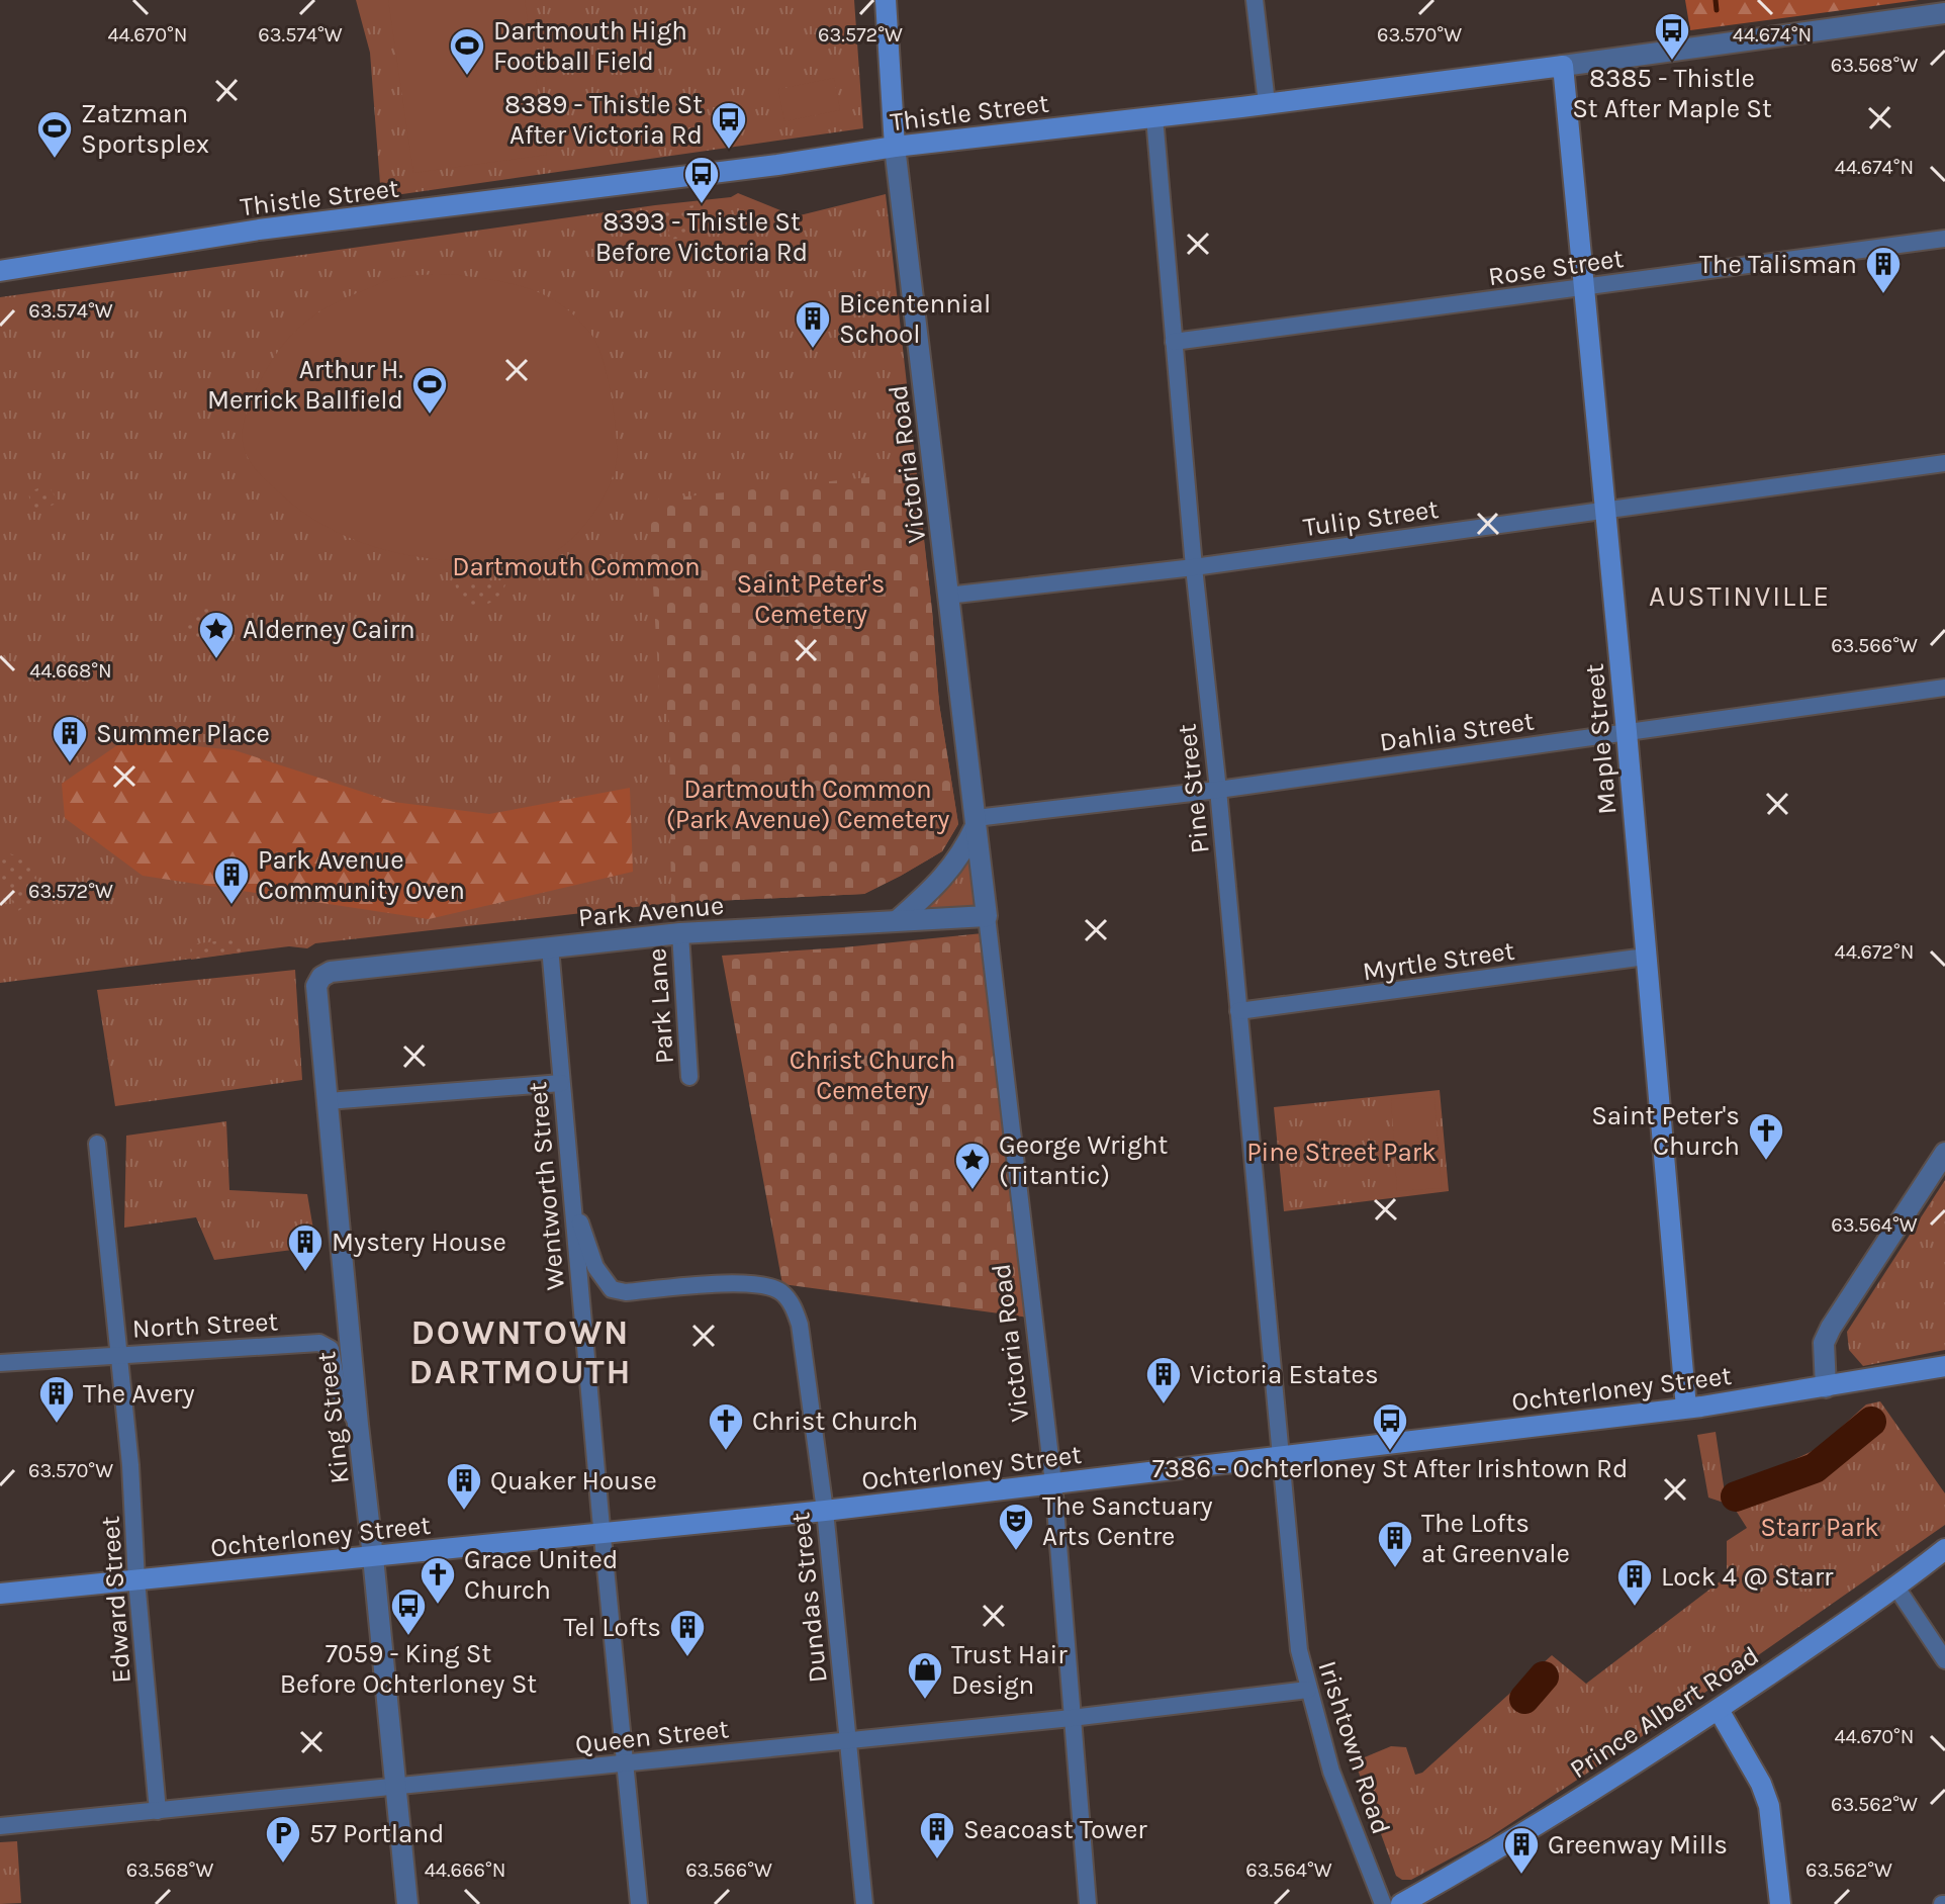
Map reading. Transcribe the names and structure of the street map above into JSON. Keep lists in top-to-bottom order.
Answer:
{
  "streets": {
    "main road": [
      "Thistle Street",
      "Victoria Road",
      "Maple Street",
      "Ochterloney Street",
      "Prince Albert Road"
    ],
    "street": [
      "Rose Street",
      "Tulip Street",
      "Dahlia Street",
      "Pine Street",
      "Park Avenue",
      "Myrtle Street",
      "Park Lane",
      "Wentworth Street",
      "North Street",
      "King Street",
      "Dundas Street",
      "Edward Street",
      "Queen Street",
      "Irishtown Road"
    ]
  },
  "crossings": [
    ["Thistle Street", "Victoria Road"],
    ["Thistle Street", "Maple Street"],
    ["Thistle Street", "Pine Street"],
    ["Rose Street", "Maple Street"],
    ["Rose Street", "Pine Street"],
    ["Victoria Road", "Tulip Street"],
    ["Victoria Road", "Dahlia Street"],
    ["Victoria Road", "Park Avenue"],
    ["Victoria Road", "Ochterloney Street"],
    ["Victoria Road", "Queen Street"],
    ["Tulip Street", "Maple Street"],
    ["Tulip Street", "Pine Street"],
    ["Dahlia Street", "Maple Street"],
    ["Dahlia Street", "Pine Street"],
    ["Maple Street", "Myrtle Street"],
    ["Maple Street", "Ochterloney Street"],
    ["Pine Street", "Myrtle Street"],
    ["Pine Street", "Ochterloney Street"],
    ["Pine Street", "Irishtown Road"],
    ["Park Avenue", "Park Lane"],
    ["Park Avenue", "Wentworth Street"],
    ["Park Avenue", "King Street"],
    ["Wentworth Street", "Ochterloney Street"],
    ["Wentworth Street", "Dundas Street"],
    ["Wentworth Street", "Queen Street"],
    ["North Street", "King Street"],
    ["North Street", "Edward Street"],
    ["Ochterloney Street", "King Street"],
    ["Ochterloney Street", "Dundas Street"],
    ["Ochterloney Street", "Edward Street"],
    ["Ochterloney Street", "Irishtown Road"],
    ["King Street", "Queen Street"],
    ["Dundas Street", "Queen Street"],
    ["Edward Street", "Queen Street"],
    ["Queen Street", "Irishtown Road"]
  ],
  "districts": ["AUSTINVILLE", "DOWNTOWN DARTMOUTH"],
  "parks": [
    "Dartmouth Common",
    "Saint Peter's Cemetery",
    "Dartmouth Common (Park Avenue) Cemetery",
    "Christ Church Cemetery",
    "Pine Street Park",
    "Starr Park"
  ],
  "places": {
    "bus stop": [
      "8385 - Thistle St After Maple St",
      "8389 - Thistle St After Victoria Rd",
      "8393 - Thistle St Before Victoria Rd",
      "7386 - Ochterloney St After Irishtown Rd",
      "7059 - King St Before Ochterloney St"
    ],
    "sports": ["Dartmouth High Football Field", "Zatzman Sportsplex", "Arthur H. Merrick Ballfield"],
    "building": [
      "The Talisman",
      "Bicentennial School",
      "Summer Place",
      "Park Avenue Community Oven",
      "Mystery House",
      "Victoria Estates",
      "The Avery",
      "Quaker House",
      "The Lofts at Greenvale",
      "Lock 4 @ Starr",
      "Tel Lofts",
      "Seacoast Tower",
      "Greenway Mills"
    ],
    "place": ["Alderney Cairn", "George Wright (Titantic)"],
    "church": ["Saint Peter's Church", "Christ Church", "Grace United Church"],
    "theatre": ["The Sanctuary Arts Centre"],
    "shop": ["Trust Hair Design"],
    "parking": ["57 Portland"]
  },
  "coordinates": [
    "44.670°N",
    "44.674°N",
    "63.574°W",
    "63.572°W",
    "63.570°W",
    "63.568°W",
    "63.566°W",
    "44.668°N",
    "44.672°N",
    "63.564°W",
    "63.562°W",
    "44.666°N"
  ]
}
